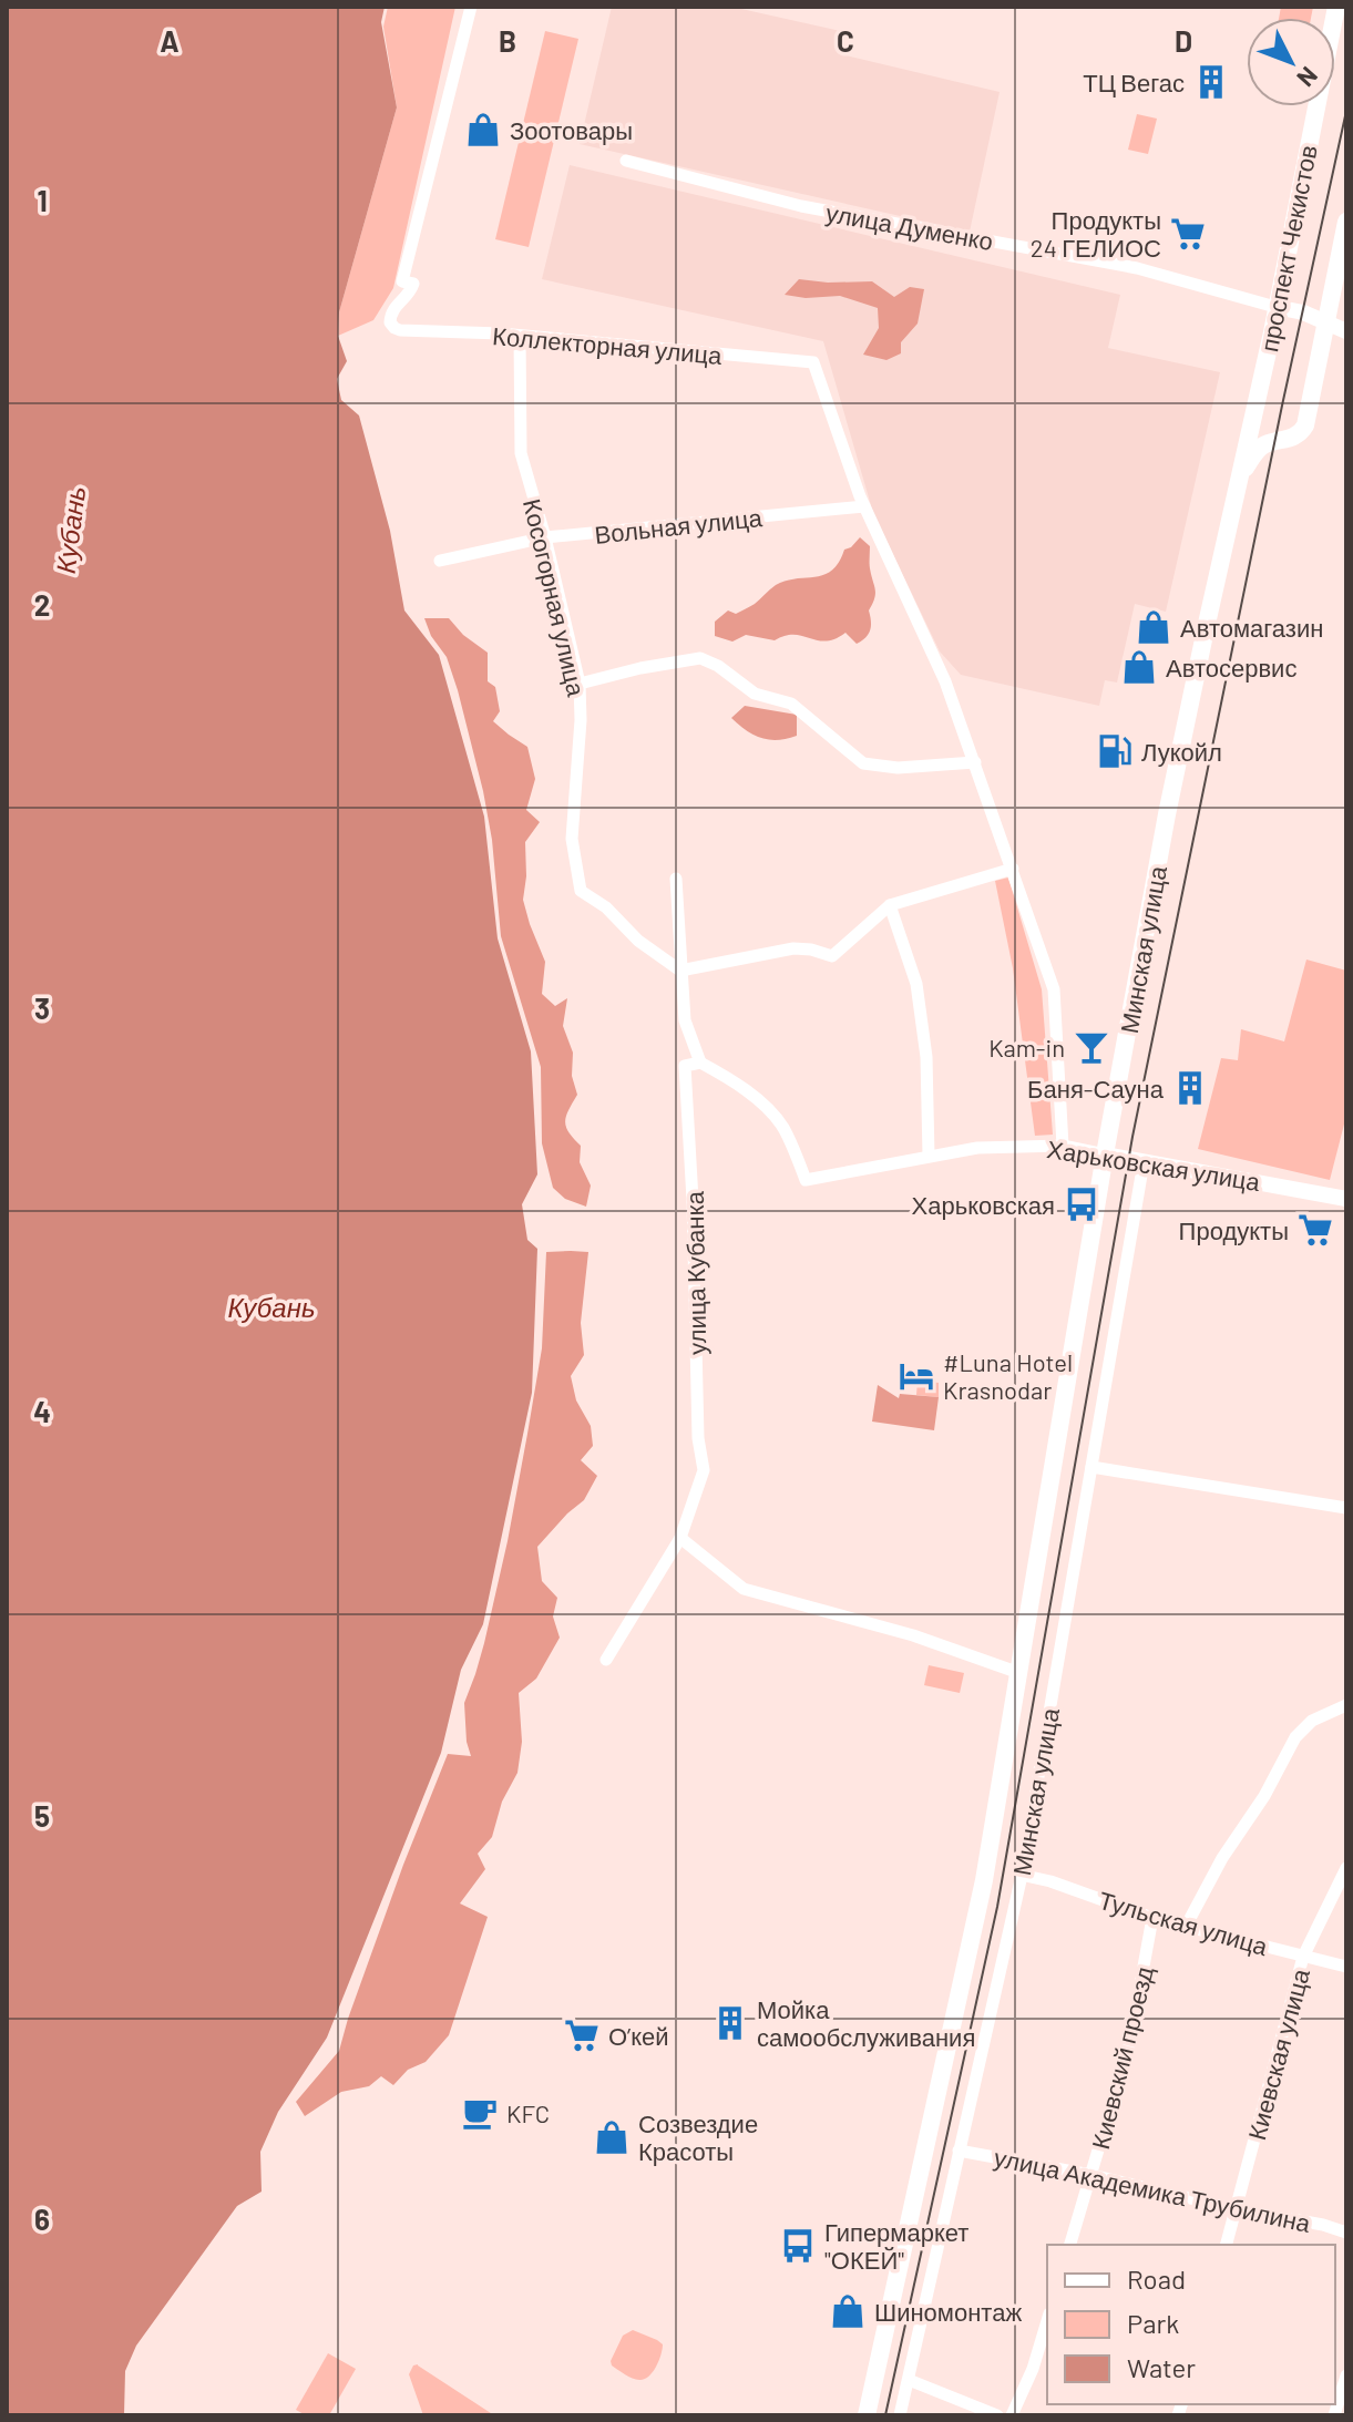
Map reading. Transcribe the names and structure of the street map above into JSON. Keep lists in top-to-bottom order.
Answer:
{
  "streets": {
    "main road": ["проспект Чекистов", "Минская улица"],
    "street": [
      "улица Думенко",
      "Коллекторная улица",
      "Вольная улица",
      "Косогорная улица",
      "Харьковская улица",
      "улица Кубанка",
      "Тульская улица",
      "Киевская улица",
      "Киевский проезд",
      "улица Академика Трубилина"
    ]
  },
  "crossings": [
    ["улица Думенко", "проспект Чекистов"],
    ["проспект Чекистов", "Минская улица"],
    ["Коллекторная улица", "Вольная улица"],
    ["Коллекторная улица", "Косогорная улица"],
    ["Вольная улица", "Косогорная улица"],
    ["Минская улица", "Харьковская улица"],
    ["Минская улица", "улица Кубанка"],
    ["Минская улица", "Тульская улица"],
    ["Минская улица", "улица Академика Трубилина"],
    ["Харьковская улица", "улица Кубанка"],
    ["Тульская улица", "Киевская улица"],
    ["Тульская улица", "Киевский проезд"],
    ["Киевская улица", "улица Академика Трубилина"],
    ["Киевский проезд", "улица Академика Трубилина"]
  ],
  "water": ["Кубань"],
  "places": {
    "building": ["ТЦ Вегас", "Баня-Сауна", "Мойка самообслуживания"],
    "shop": [
      "Зоотовары",
      "Автомагазин",
      "Автосервис",
      "Созвездие Красоты",
      "Шиномонтаж"
    ],
    "supermarket": ["Продукты 24 ГЕЛИОС", "Продукты", "О’кей"],
    "fuel station": ["Лукойл"],
    "bar": ["Kam-in"],
    "bus stop": ["Харьковская", "Гипермаркет \"ОКЕЙ\""],
    "hotel": ["#Luna Hotel Krasnodar"],
    "cafe": ["KFC"]
  },
  "legend": ["Road", "Park", "Water"],
  "north": "bottom right",
  "grid": {
    "columns": [
      "A",
      "B",
      "C",
      "D"
    ],
    "rows": [
      "1",
      "2",
      "3",
      "4",
      "5",
      "6"
    ]
  }
}
